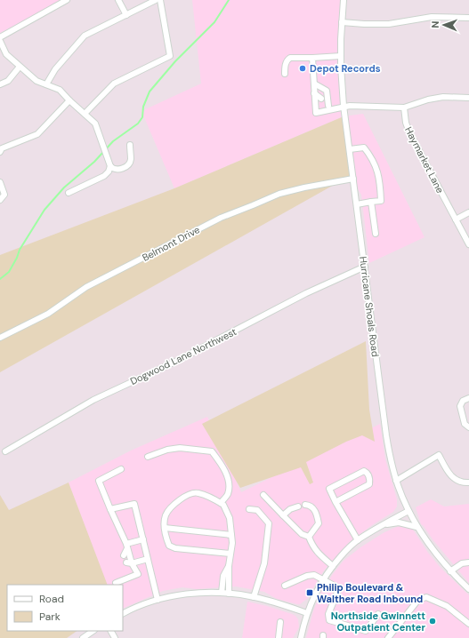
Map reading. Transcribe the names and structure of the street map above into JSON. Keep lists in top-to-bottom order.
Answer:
{
  "streets": {
    "street": [
      "Haymarket Lane",
      "Belmont Drive",
      "Hurricane Shoals Road",
      "Dogwood Lane Northwest"
    ]
  },
  "crossings": [
    ["Belmont Drive", "Hurricane Shoals Road"],
    ["Hurricane Shoals Road", "Dogwood Lane Northwest"]
  ],
  "places": {
    "other": ["Depot Records", "Northside Gwinnett Outpatient Center"],
    "transit": ["Philip Boulevard & Walther Road Inbound"]
  },
  "legend": ["Road", "Park"],
  "north": "left"
}
